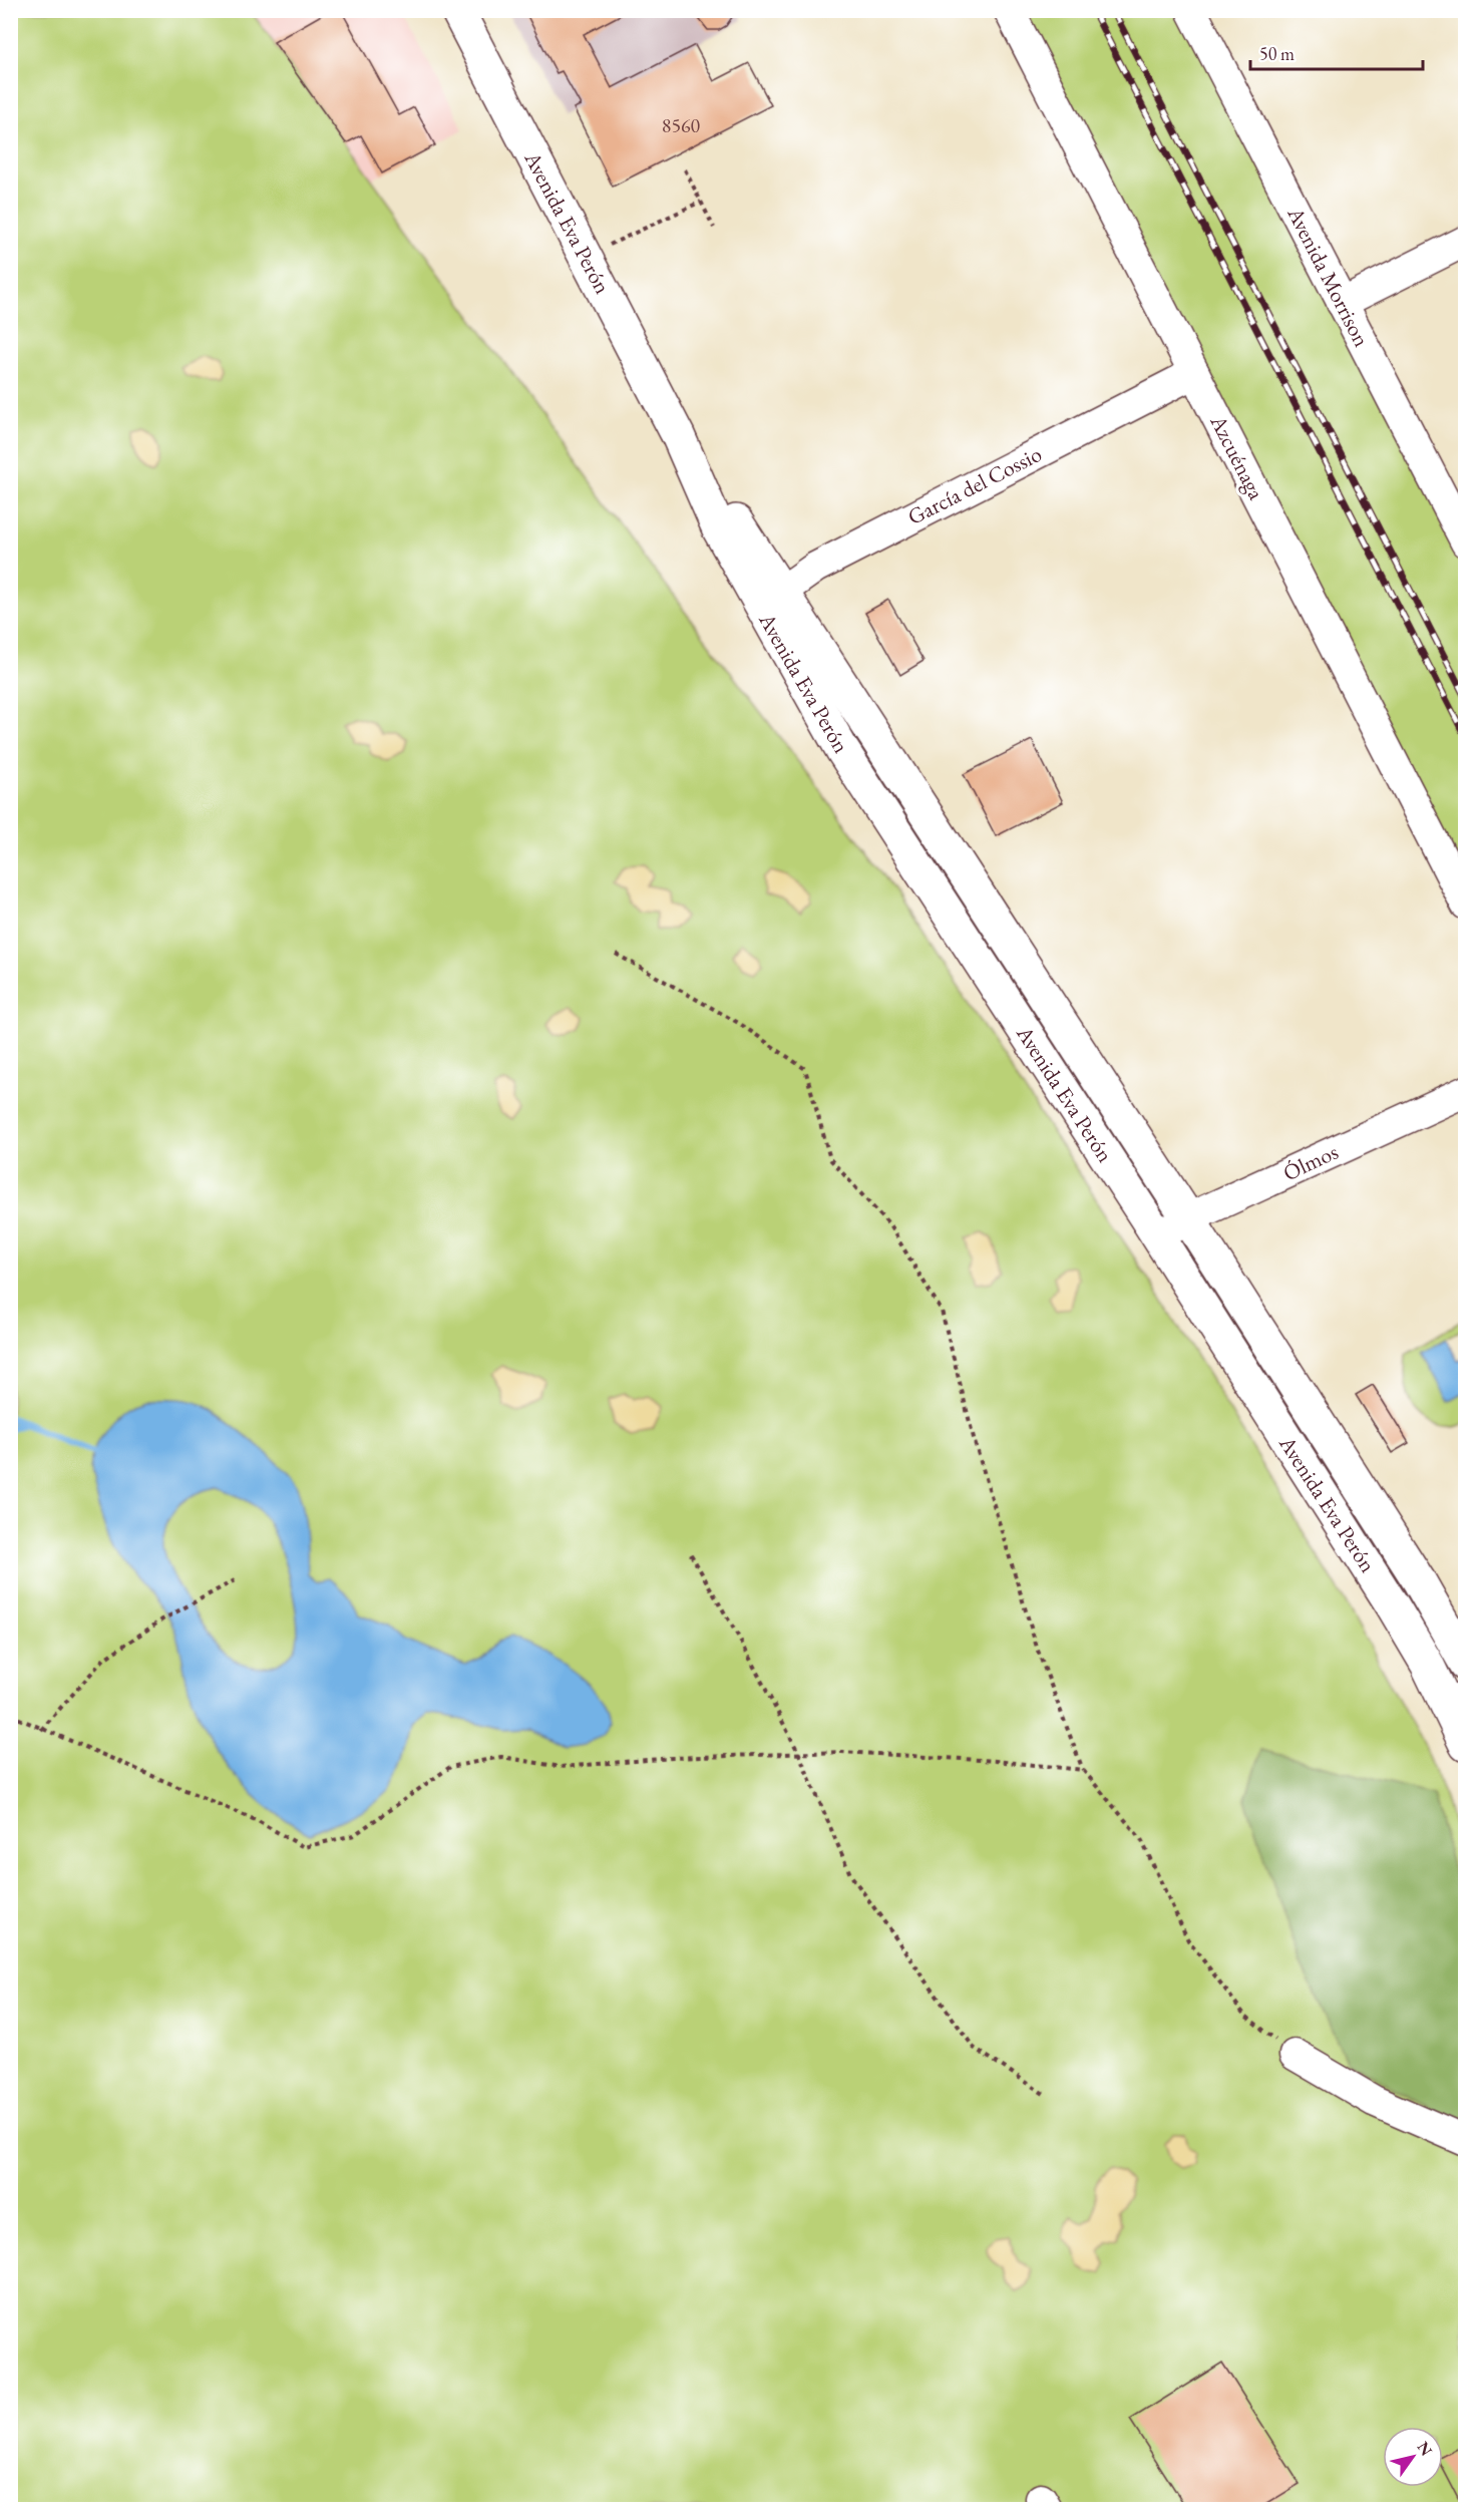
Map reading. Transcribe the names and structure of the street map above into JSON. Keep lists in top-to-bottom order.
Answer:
{
  "streets": {
    "main road": ["Avenida Eva Perón"],
    "street": [
      "Avenida Morrison",
      "Azcuénaga",
      "García del Cossio",
      "Ólmos"
    ]
  },
  "crossings": [
    ["Avenida Eva Perón", "García del Cossio"],
    ["Avenida Eva Perón", "Ólmos"],
    ["Azcuénaga", "García del Cossio"]
  ],
  "house_numbers": ["8560"],
  "scale_bar": "50 m",
  "north": "top right"
}
